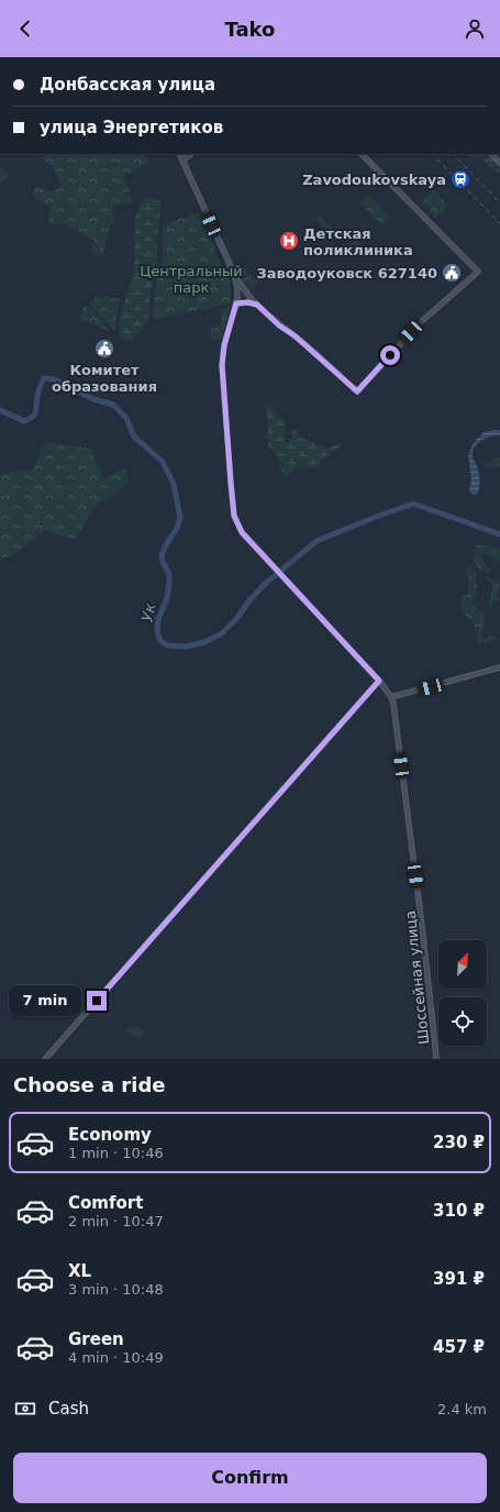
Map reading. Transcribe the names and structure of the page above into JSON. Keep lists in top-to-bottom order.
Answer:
{
  "streets": {
    "street": ["Шоссейная улица"]
  },
  "water": ["Ук"],
  "parks": ["Центральный парк"],
  "places": {
    "station": ["Zavodoukovskaya"],
    "hospital": ["Детская поликлиника"],
    "public building": ["Заводоуковск 627140", "Комитет образования"]
  },
  "north": "top right",
  "page": {
    "header": "Tako",
    "banner": ["Донбасская улица", "улица Энергетиков"],
    "bubble": "7 min",
    "heading": "Choose a ride",
    "list": [
      {
        "name": "Economy",
        "note": "1 min · 10:46",
        "value": "230 ₽"
      },
      {
        "name": "Comfort",
        "note": "2 min · 10:47",
        "value": "310 ₽"
      },
      {
        "name": "XL",
        "note": "3 min · 10:48",
        "value": "391 ₽"
      },
      {
        "name": "Green",
        "note": "4 min · 10:49",
        "value": "457 ₽"
      }
    ],
    "pay": ["Cash", "2.4 km"],
    "buttons": "Confirm"
  }
}
